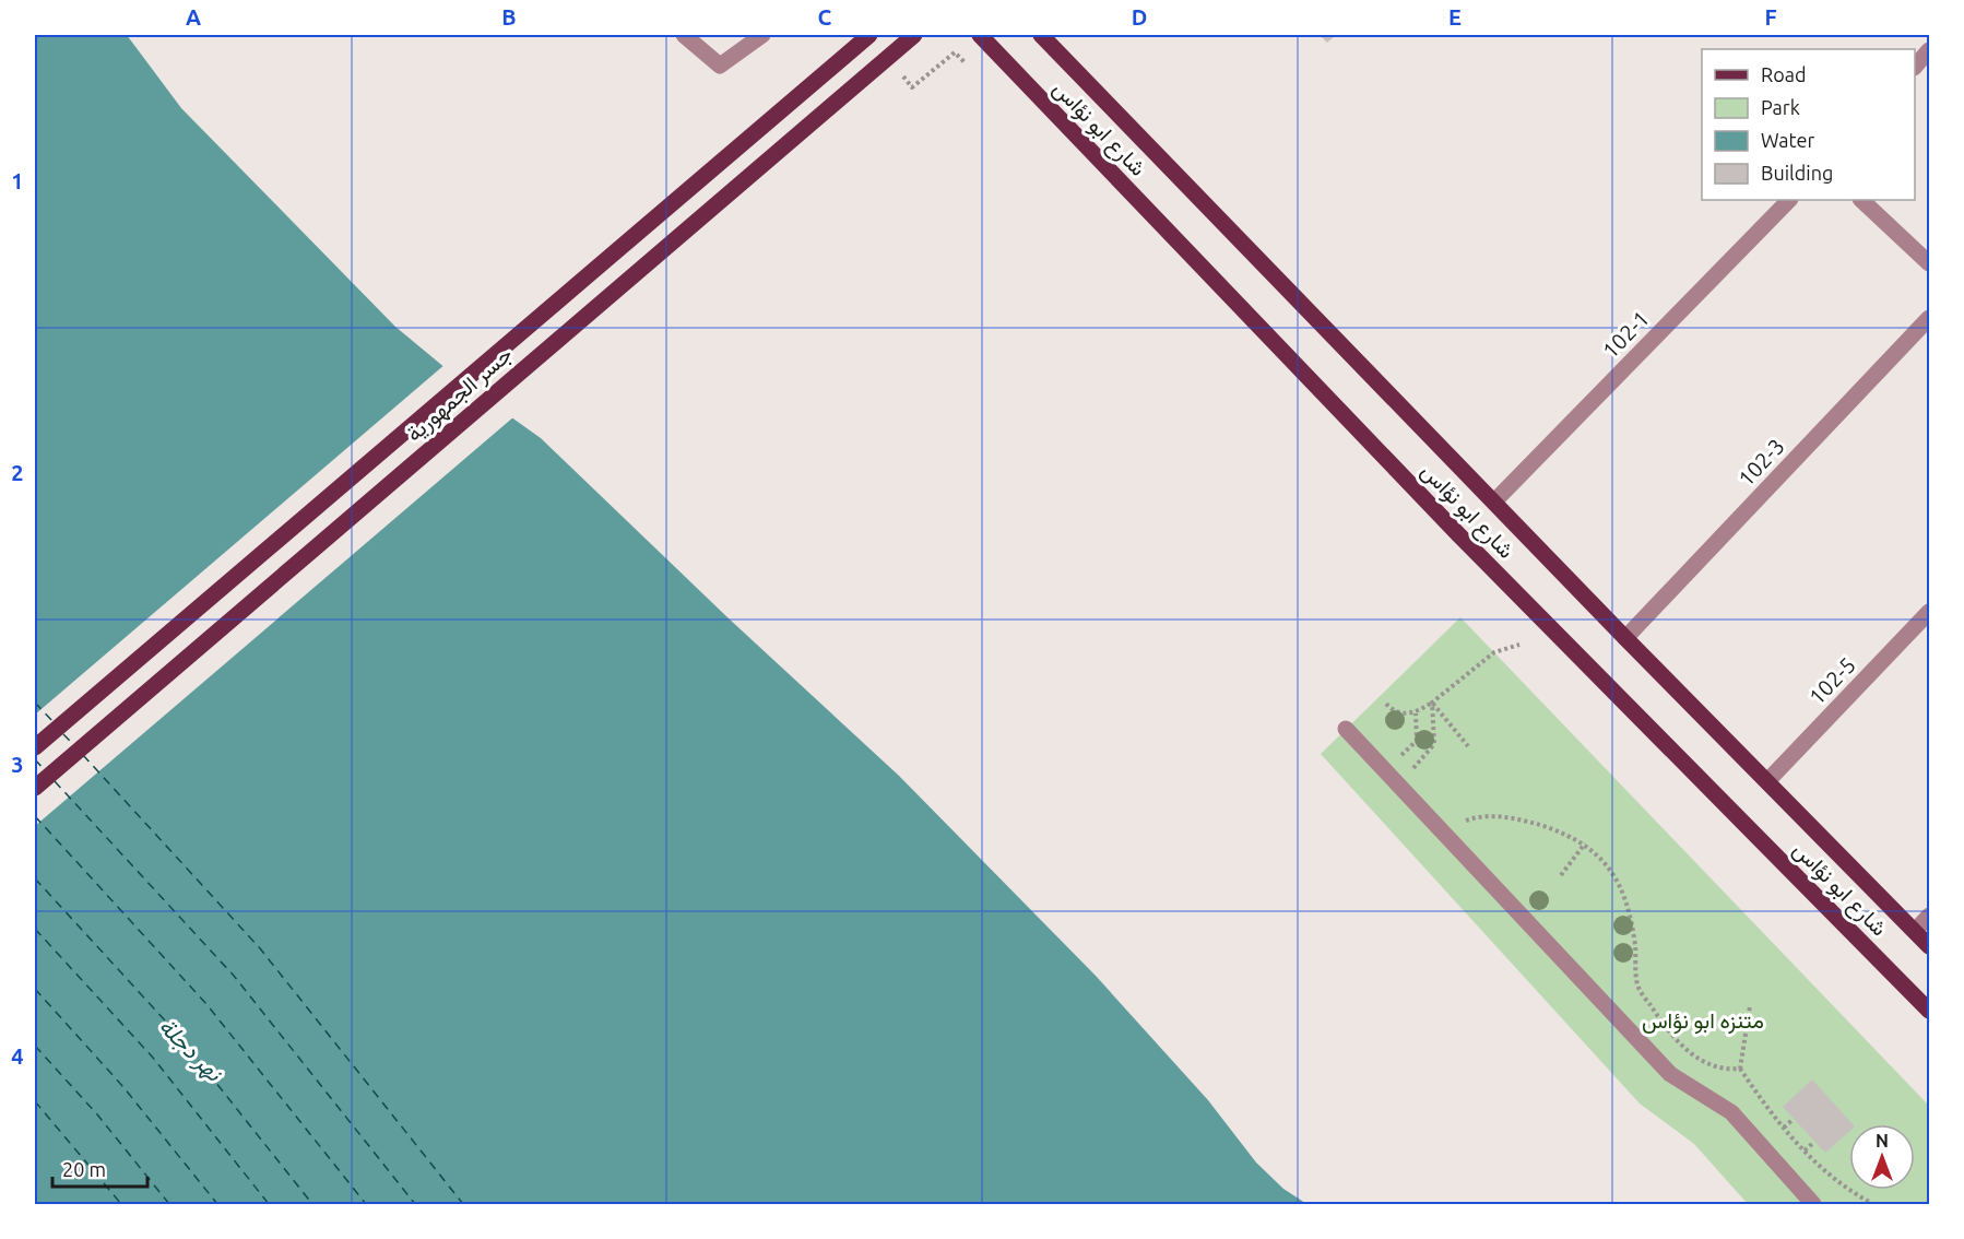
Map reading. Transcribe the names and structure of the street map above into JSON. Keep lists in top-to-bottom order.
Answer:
{
  "streets": {
    "main road": ["شارع ابو نؤاس", "جسر الجمهورية"],
    "street": ["102-1", "102-3", "102-5"]
  },
  "crossings": [
    ["شارع ابو نؤاس", "102-1"],
    ["شارع ابو نؤاس", "102-3"],
    ["شارع ابو نؤاس", "102-5"]
  ],
  "water": ["نهر دجلة"],
  "parks": ["متنزه ابو نؤاس"],
  "legend": [
    "Road",
    "Park",
    "Water",
    "Building"
  ],
  "scale_bar": "20 m",
  "north": "top",
  "grid": {
    "columns": [
      "A",
      "B",
      "C",
      "D",
      "E",
      "F"
    ],
    "rows": [
      "1",
      "2",
      "3",
      "4"
    ]
  }
}
